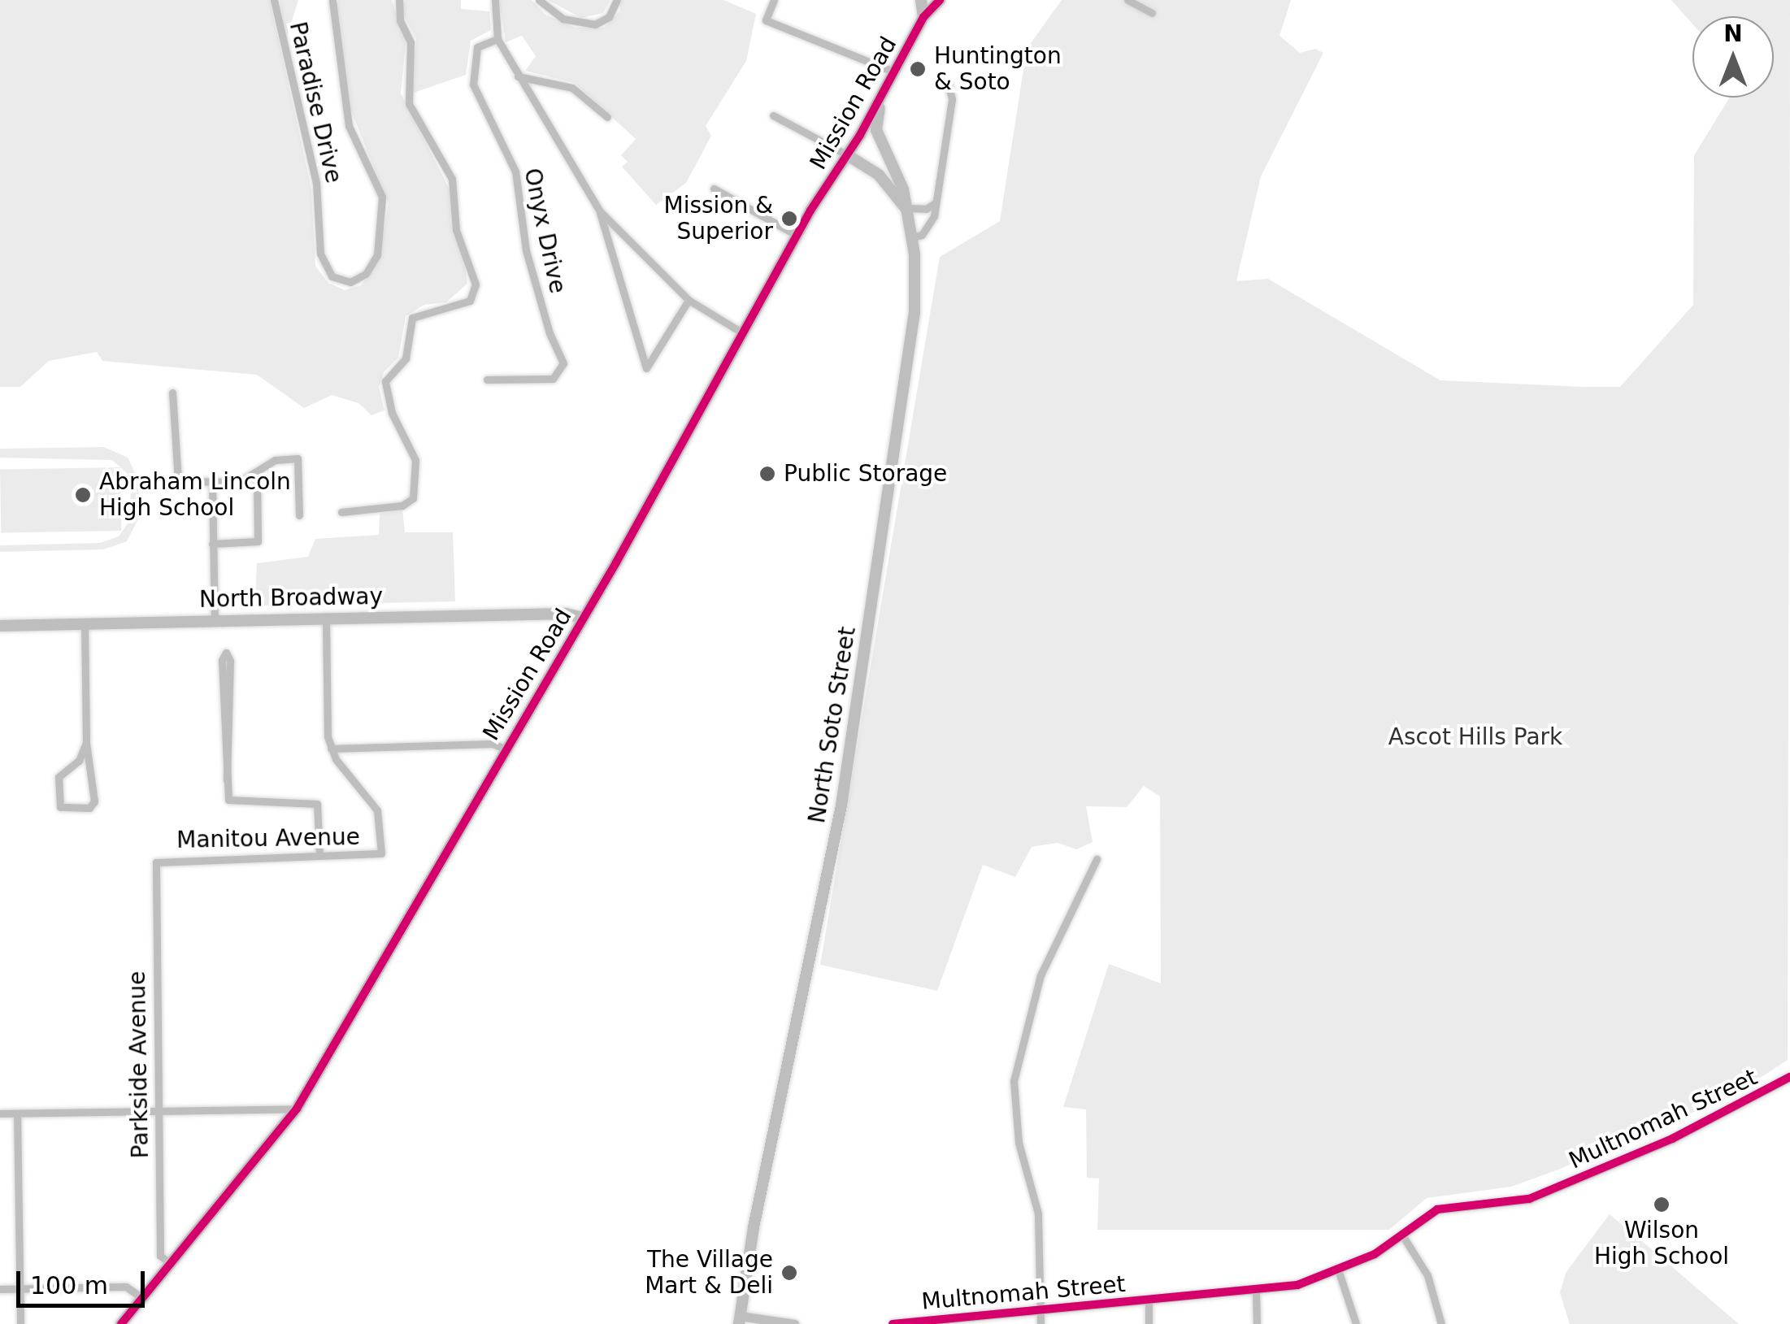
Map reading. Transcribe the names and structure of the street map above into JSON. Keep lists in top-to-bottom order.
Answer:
{
  "streets": {
    "main road": ["Mission Road", "North Broadway", "North Soto Street"],
    "street": [
      "Paradise Drive",
      "Onyx Drive",
      "Manitou Avenue",
      "Parkside Avenue",
      "Multnomah Street"
    ]
  },
  "crossings": [
    ["Mission Road", "North Broadway"],
    ["Mission Road", "North Soto Street"],
    ["Mission Road", "Parkside Avenue"],
    ["Manitou Avenue", "Parkside Avenue"]
  ],
  "parks": ["Ascot Hills Park"],
  "places": [
    "Huntington & Soto",
    "Mission & Superior",
    "Public Storage",
    "Abraham Lincoln High School",
    "Wilson High School",
    "The Village Mart & Deli"
  ],
  "scale_bar": "100 m",
  "north": "top"
}
